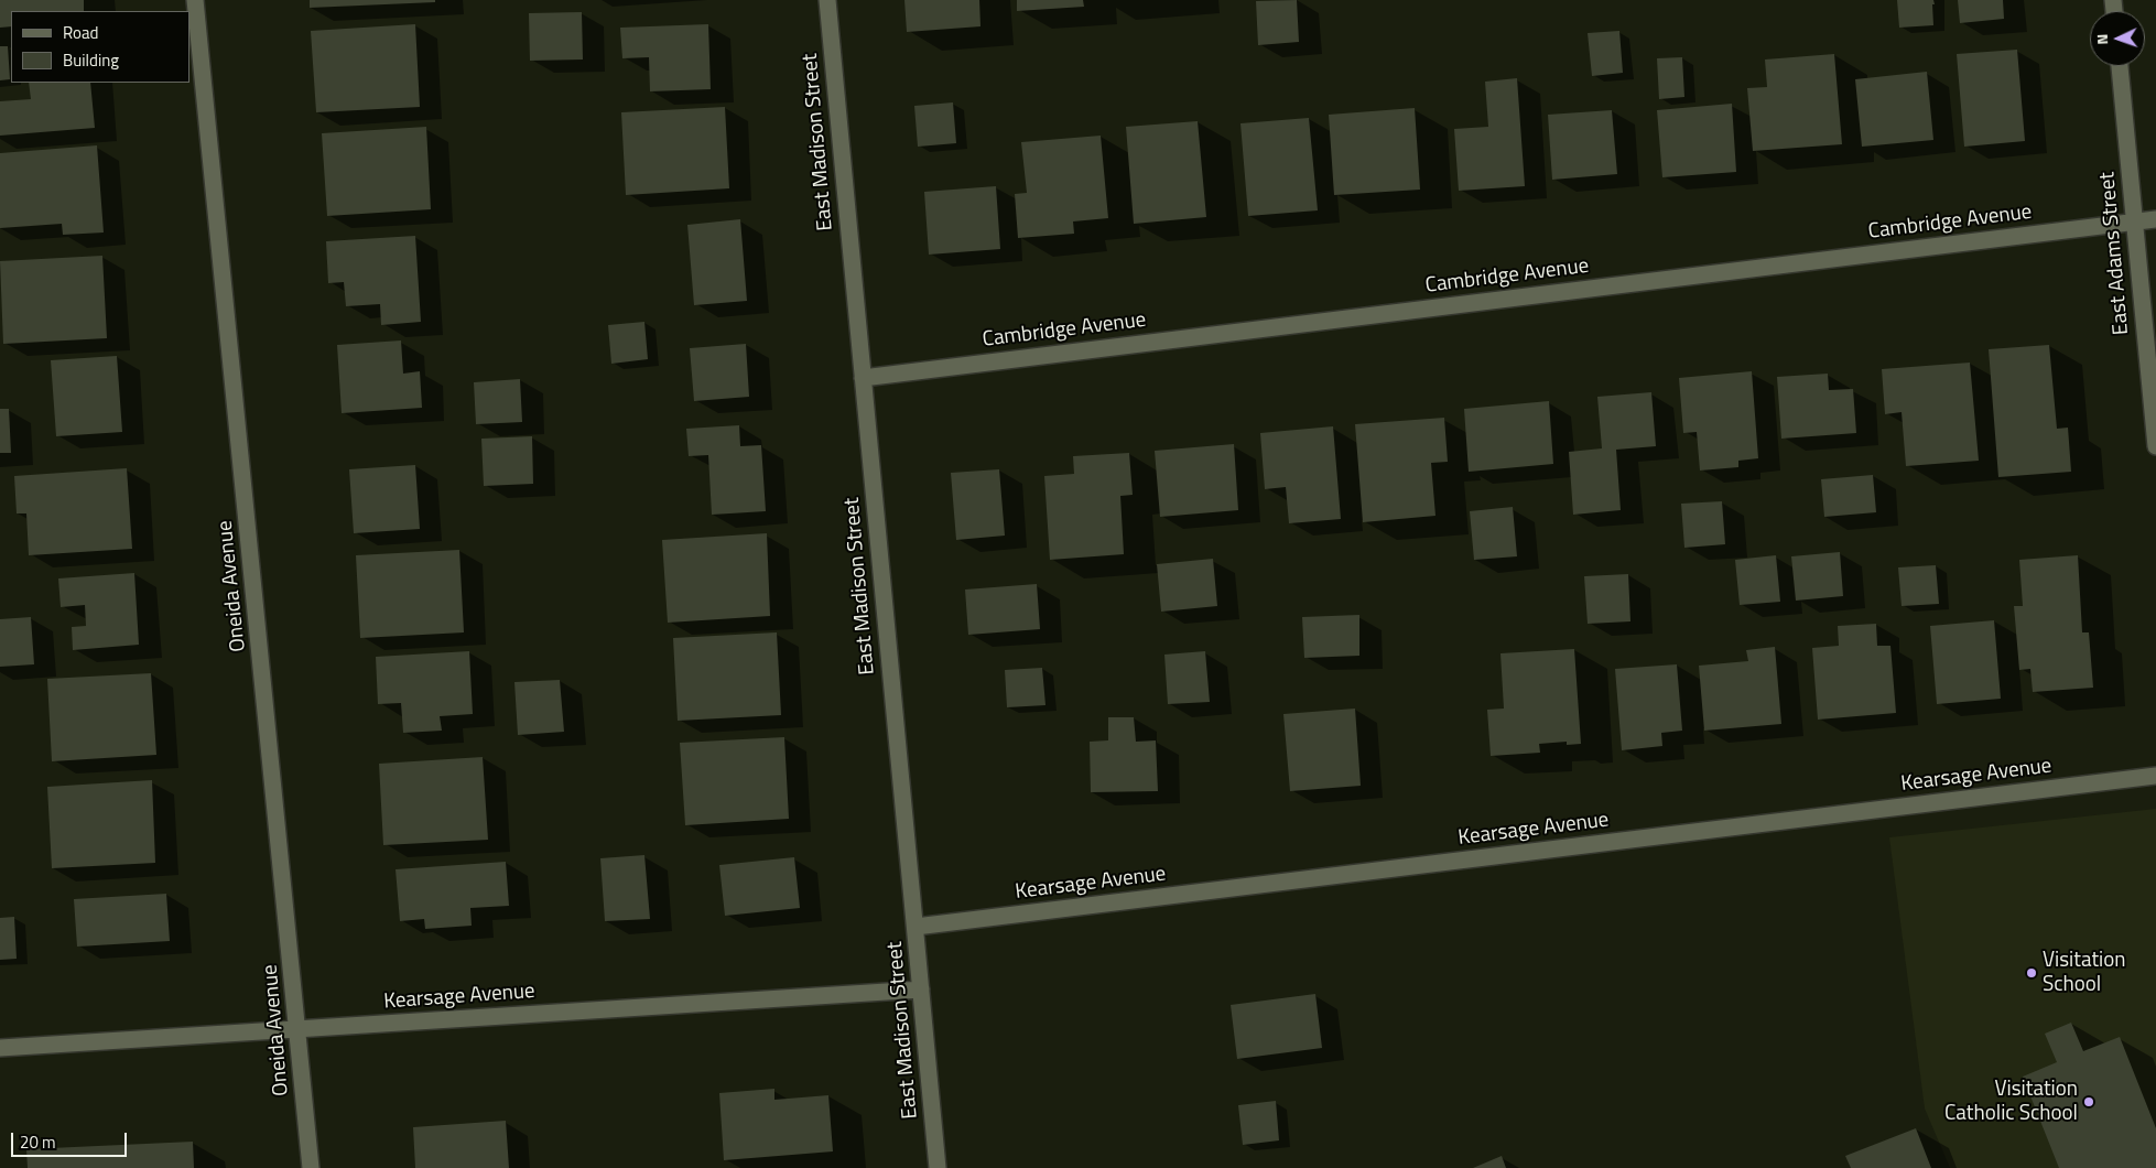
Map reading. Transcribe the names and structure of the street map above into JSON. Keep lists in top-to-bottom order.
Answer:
{
  "streets": {
    "street": [
      "East Madison Street",
      "Cambridge Avenue",
      "East Adams Street",
      "Oneida Avenue",
      "Kearsage Avenue"
    ]
  },
  "crossings": [
    ["East Madison Street", "Cambridge Avenue"],
    ["East Madison Street", "Kearsage Avenue"],
    ["Cambridge Avenue", "East Adams Street"],
    ["Oneida Avenue", "Kearsage Avenue"]
  ],
  "places": ["Visitation School", "Visitation Catholic School"],
  "legend": ["Road", "Building"],
  "scale_bar": "20 m",
  "north": "left"
}
